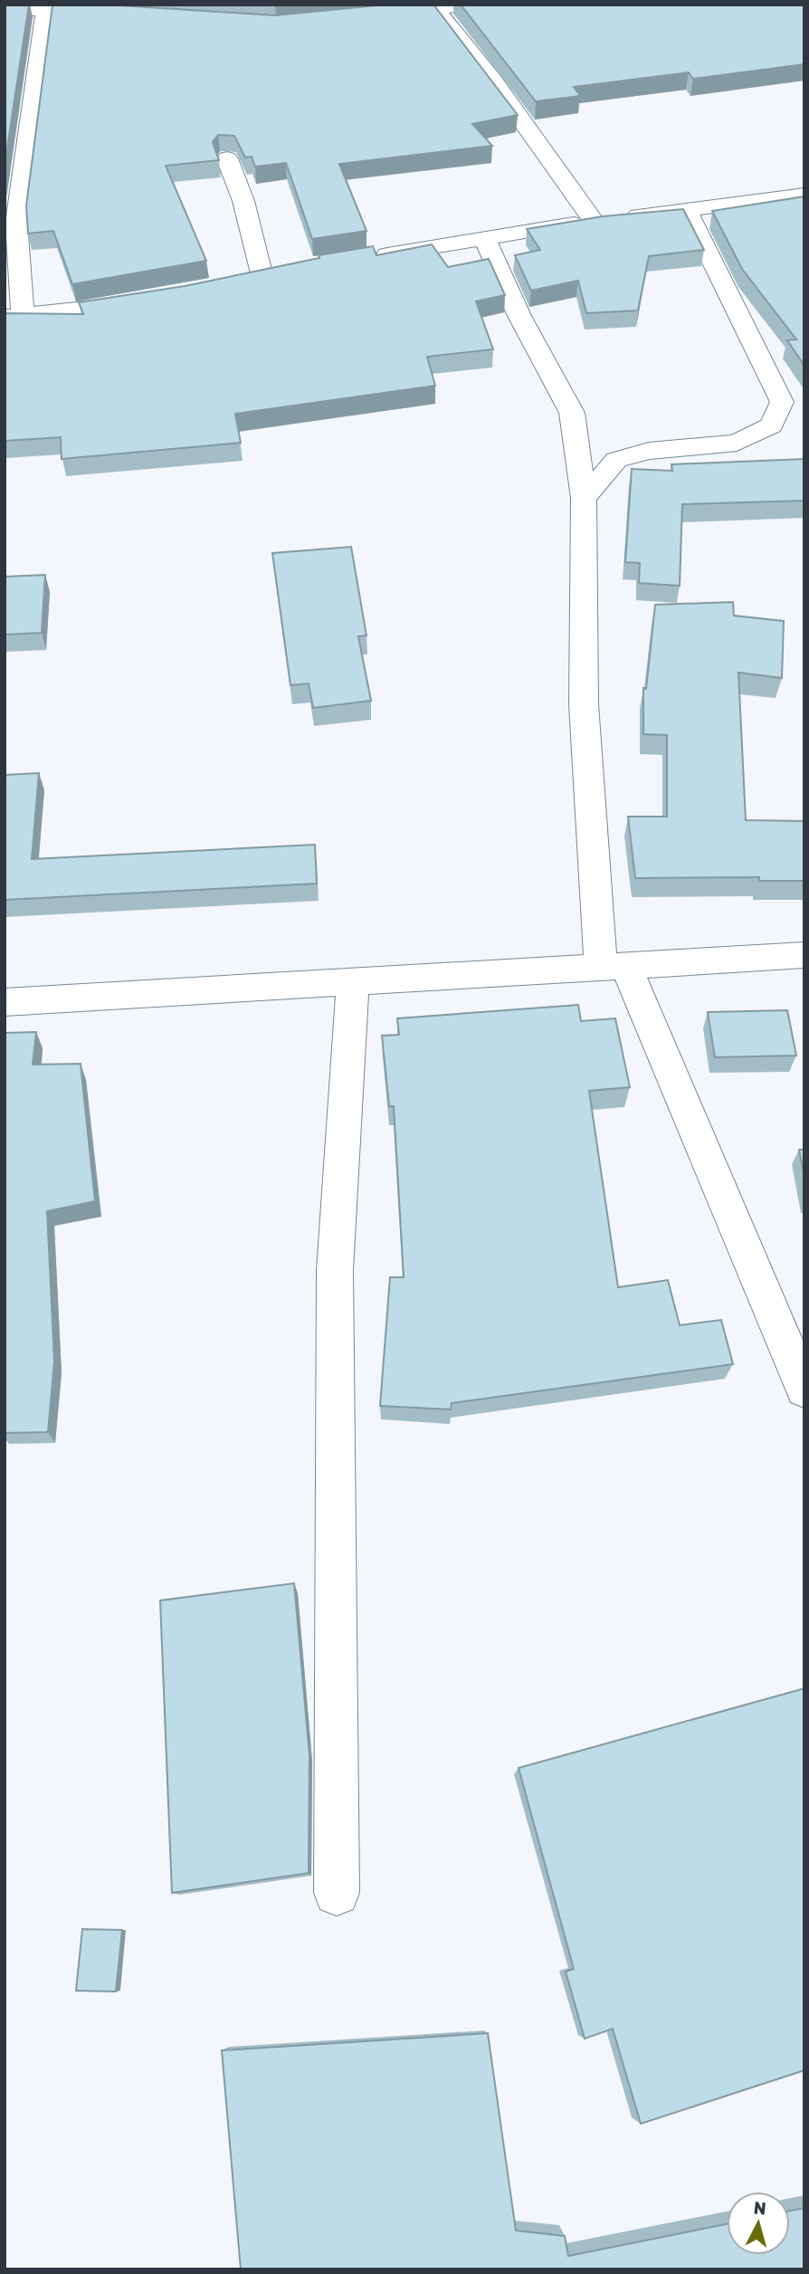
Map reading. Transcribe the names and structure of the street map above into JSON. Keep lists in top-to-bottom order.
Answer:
{
  "north": "top"
}
